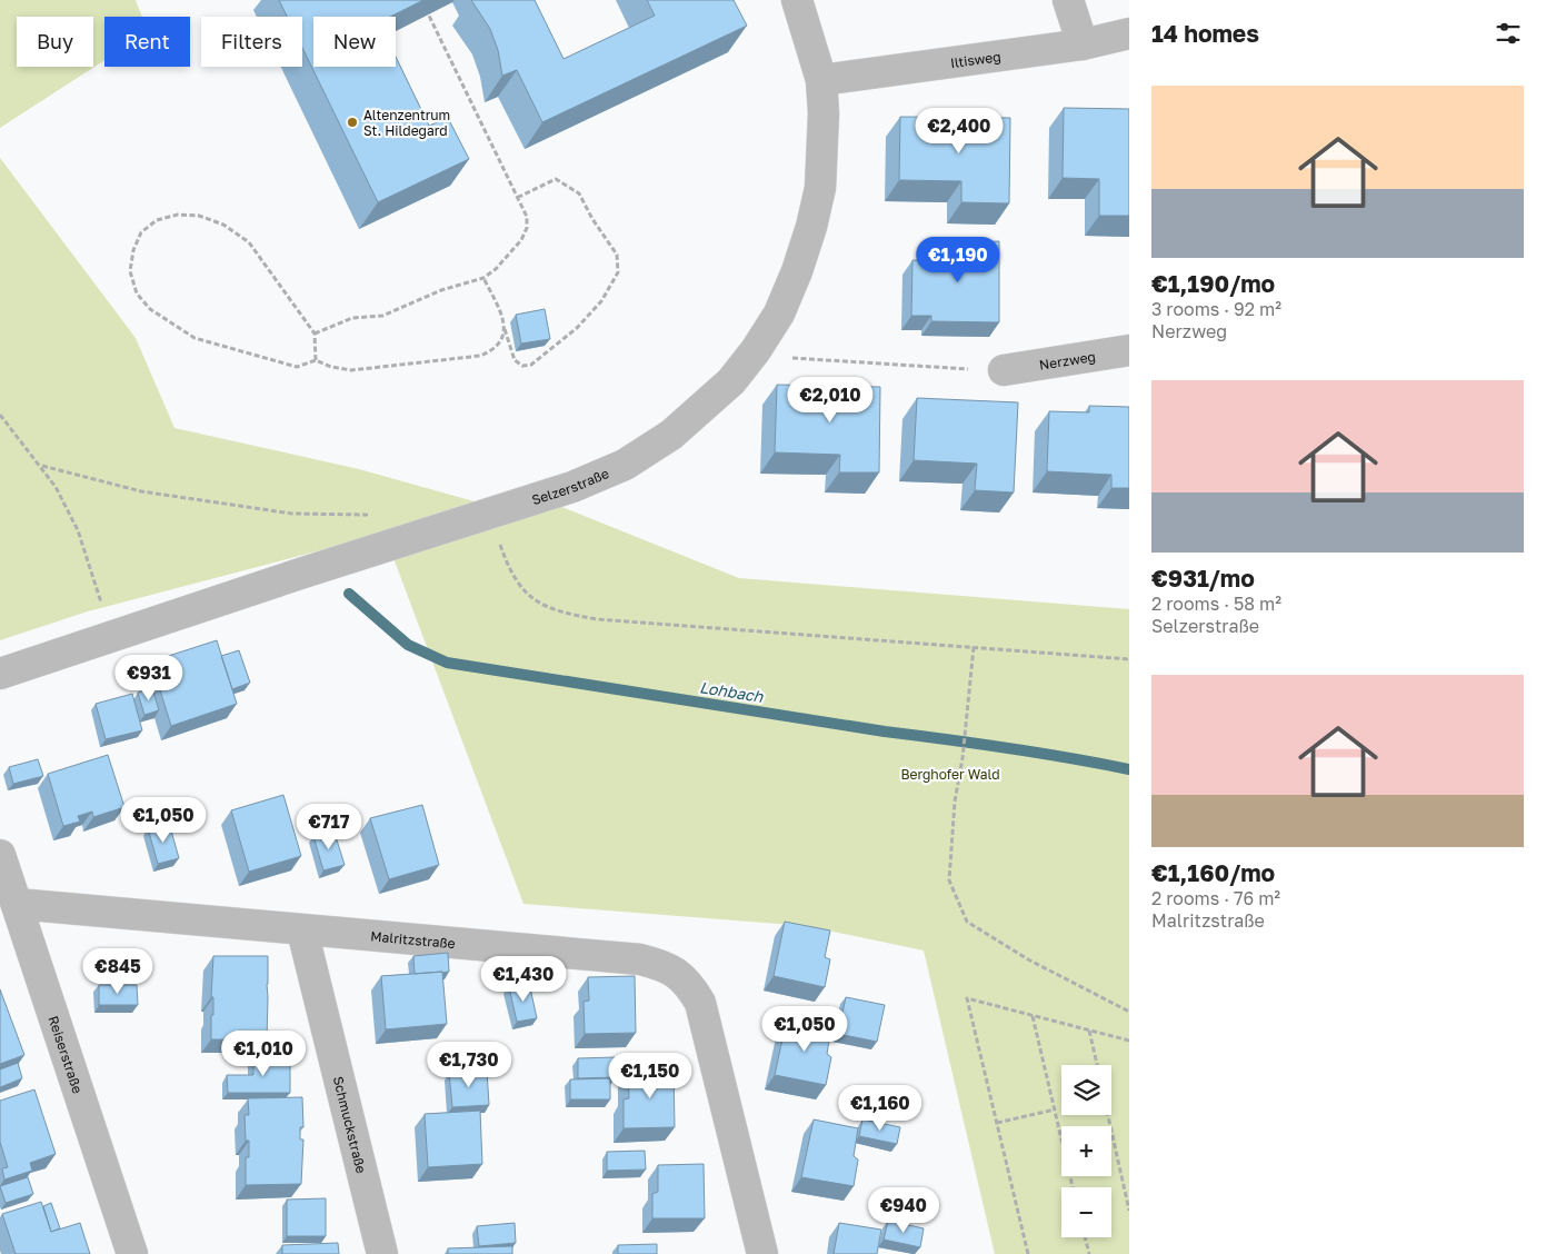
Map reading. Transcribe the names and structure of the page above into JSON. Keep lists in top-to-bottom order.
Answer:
{
  "streets": {
    "street": [
      "Iltisweg",
      "Nerzweg",
      "Selzerstraße",
      "Malritzstraße",
      "Reiserstraße",
      "Schmuckstraße"
    ]
  },
  "crossings": [
    ["Iltisweg", "Selzerstraße"],
    ["Malritzstraße", "Reiserstraße"],
    ["Malritzstraße", "Schmuckstraße"]
  ],
  "water": ["Lohbach"],
  "parks": ["Berghofer Wald"],
  "places": ["Altenzentrum St. Hildegard"],
  "page": {
    "heading": "14 homes",
    "chip": [
      "Buy",
      "Rent",
      "Filters",
      "New"
    ],
    "list": [
      {
        "name": "€1,190/mo",
        "note": "3 rooms · 92 m² · Nerzweg"
      },
      {
        "name": "€931/mo",
        "note": "2 rooms · 58 m² · Selzerstraße"
      },
      {
        "name": "€1,160/mo",
        "note": "2 rooms · 76 m² · Malritzstraße"
      }
    ],
    "price": [
      "€2,400",
      "€1,190",
      "€2,010",
      "€931",
      "€1,050",
      "€717",
      "€845",
      "€1,430",
      "€1,050",
      "€1,010",
      "€1,730",
      "€1,150",
      "€1,160",
      "€940"
    ],
    "map_buttons": ["+", "−"]
  }
}
